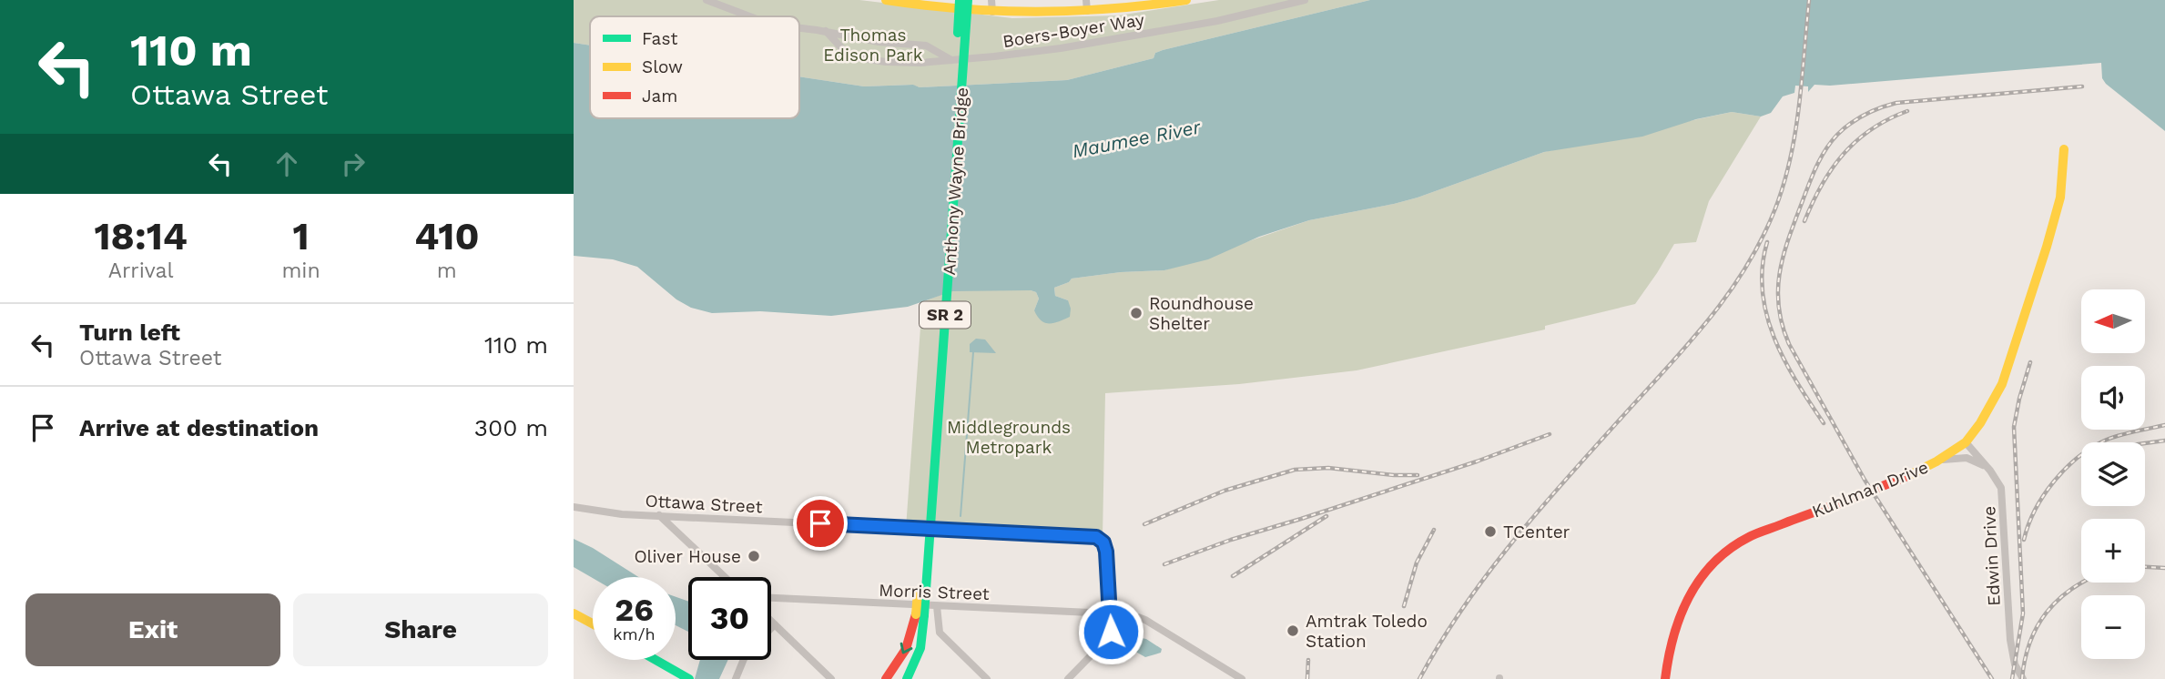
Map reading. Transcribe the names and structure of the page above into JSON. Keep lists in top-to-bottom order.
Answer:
{
  "streets": {
    "street": [
      "Boers-Boyer Way",
      "Anthony Wayne Bridge",
      "SR 2",
      "Kuhlman Drive",
      "Ottawa Street",
      "Edwin Drive",
      "Morris Street"
    ]
  },
  "crossings": [
    ["Anthony Wayne Bridge", "SR 2"],
    ["Kuhlman Drive", "Edwin Drive"],
    ["Ottawa Street", "Morris Street"]
  ],
  "water": ["Maumee River"],
  "parks": ["Thomas Edison Park", "Middlegrounds Metropark"],
  "places": [
    "Roundhouse Shelter",
    "TCenter",
    "Oliver House",
    "Amtrak Toledo Station"
  ],
  "legend": ["Fast", "Slow", "Jam"],
  "north": "left",
  "page": {
    "turn": ["110 m", "Ottawa Street"],
    "eta": [
      "18:14",
      "Arrival",
      "1",
      "min",
      "410",
      "m"
    ],
    "map_buttons": ["+", "−"],
    "list": [
      {
        "name": "Turn left",
        "note": "Ottawa Street",
        "value": "110 m"
      },
      {
        "name": "Arrive at destination",
        "value": "300 m"
      }
    ],
    "speed": "26 km/h",
    "limit": "30",
    "buttons": ["Exit", "Share"]
  }
}
